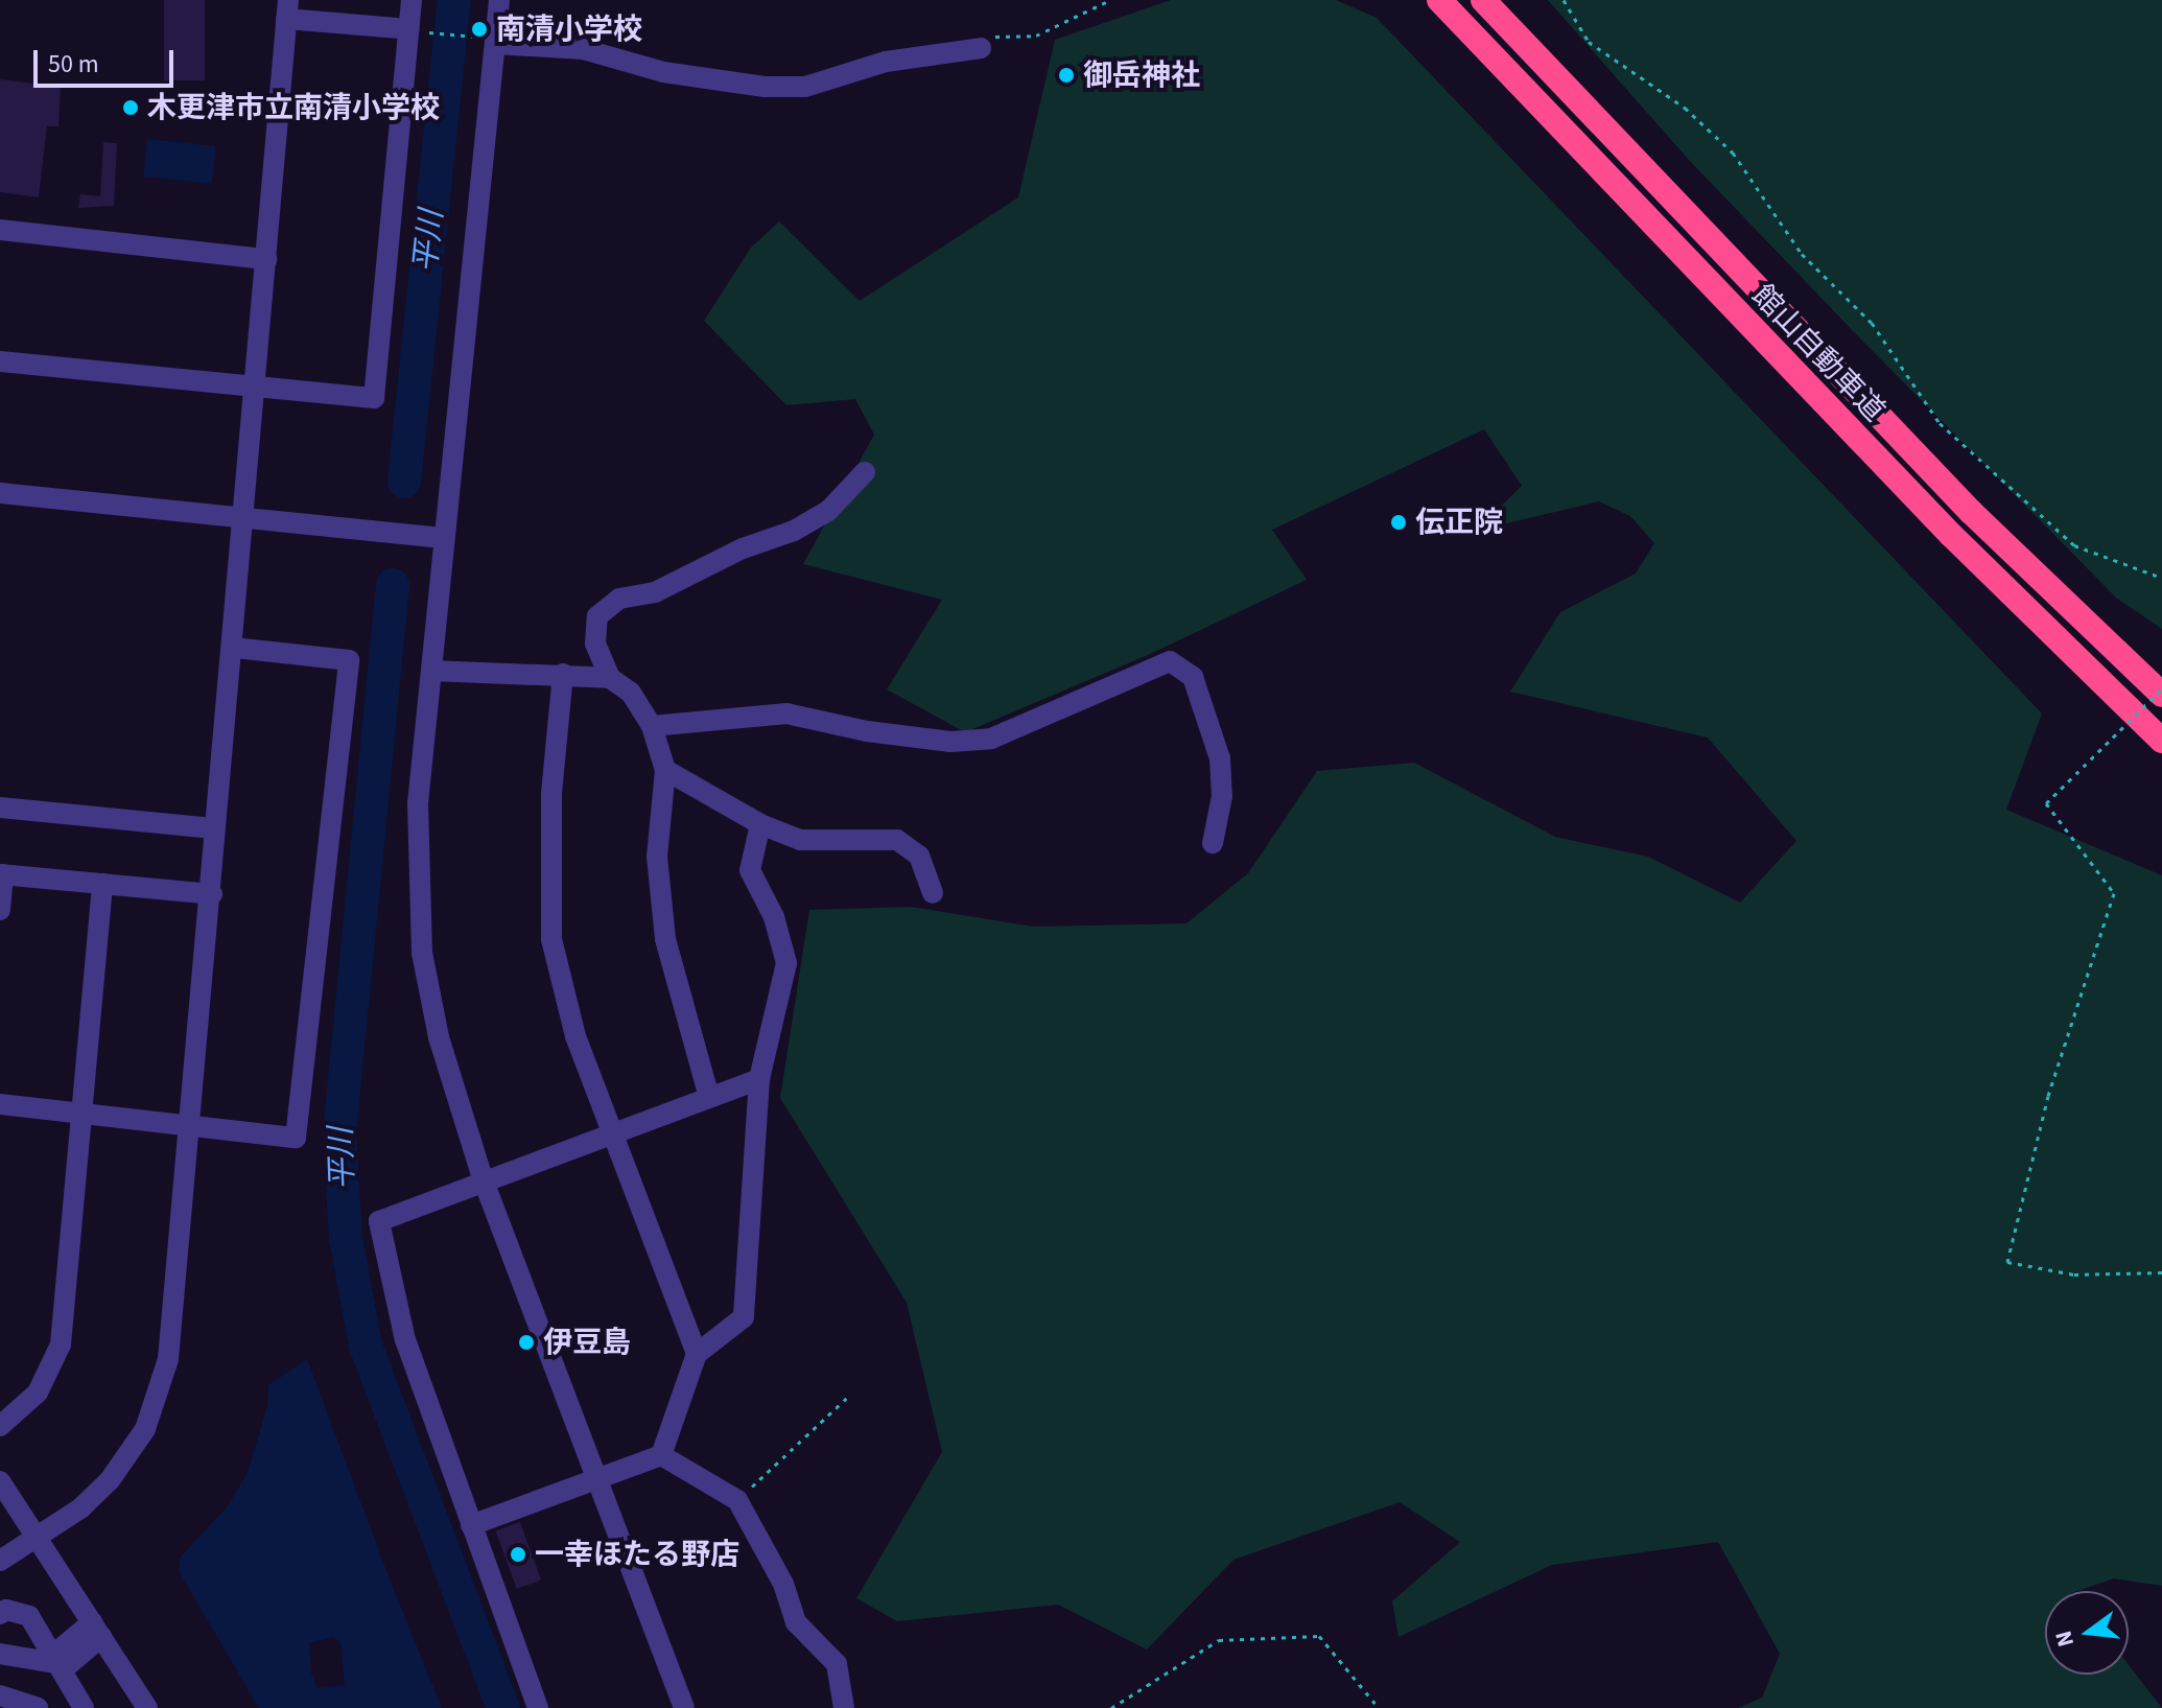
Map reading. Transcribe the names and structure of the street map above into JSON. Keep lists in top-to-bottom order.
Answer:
{
  "streets": {
    "highway": ["館山自動車道"]
  },
  "water": ["平川"],
  "places": [
    "南清小学校",
    "御岳神社",
    "木更津市立南清小学校",
    "伝正院",
    "伊豆島",
    "一幸ほたる野店"
  ],
  "scale_bar": "50 m",
  "north": "left"
}
